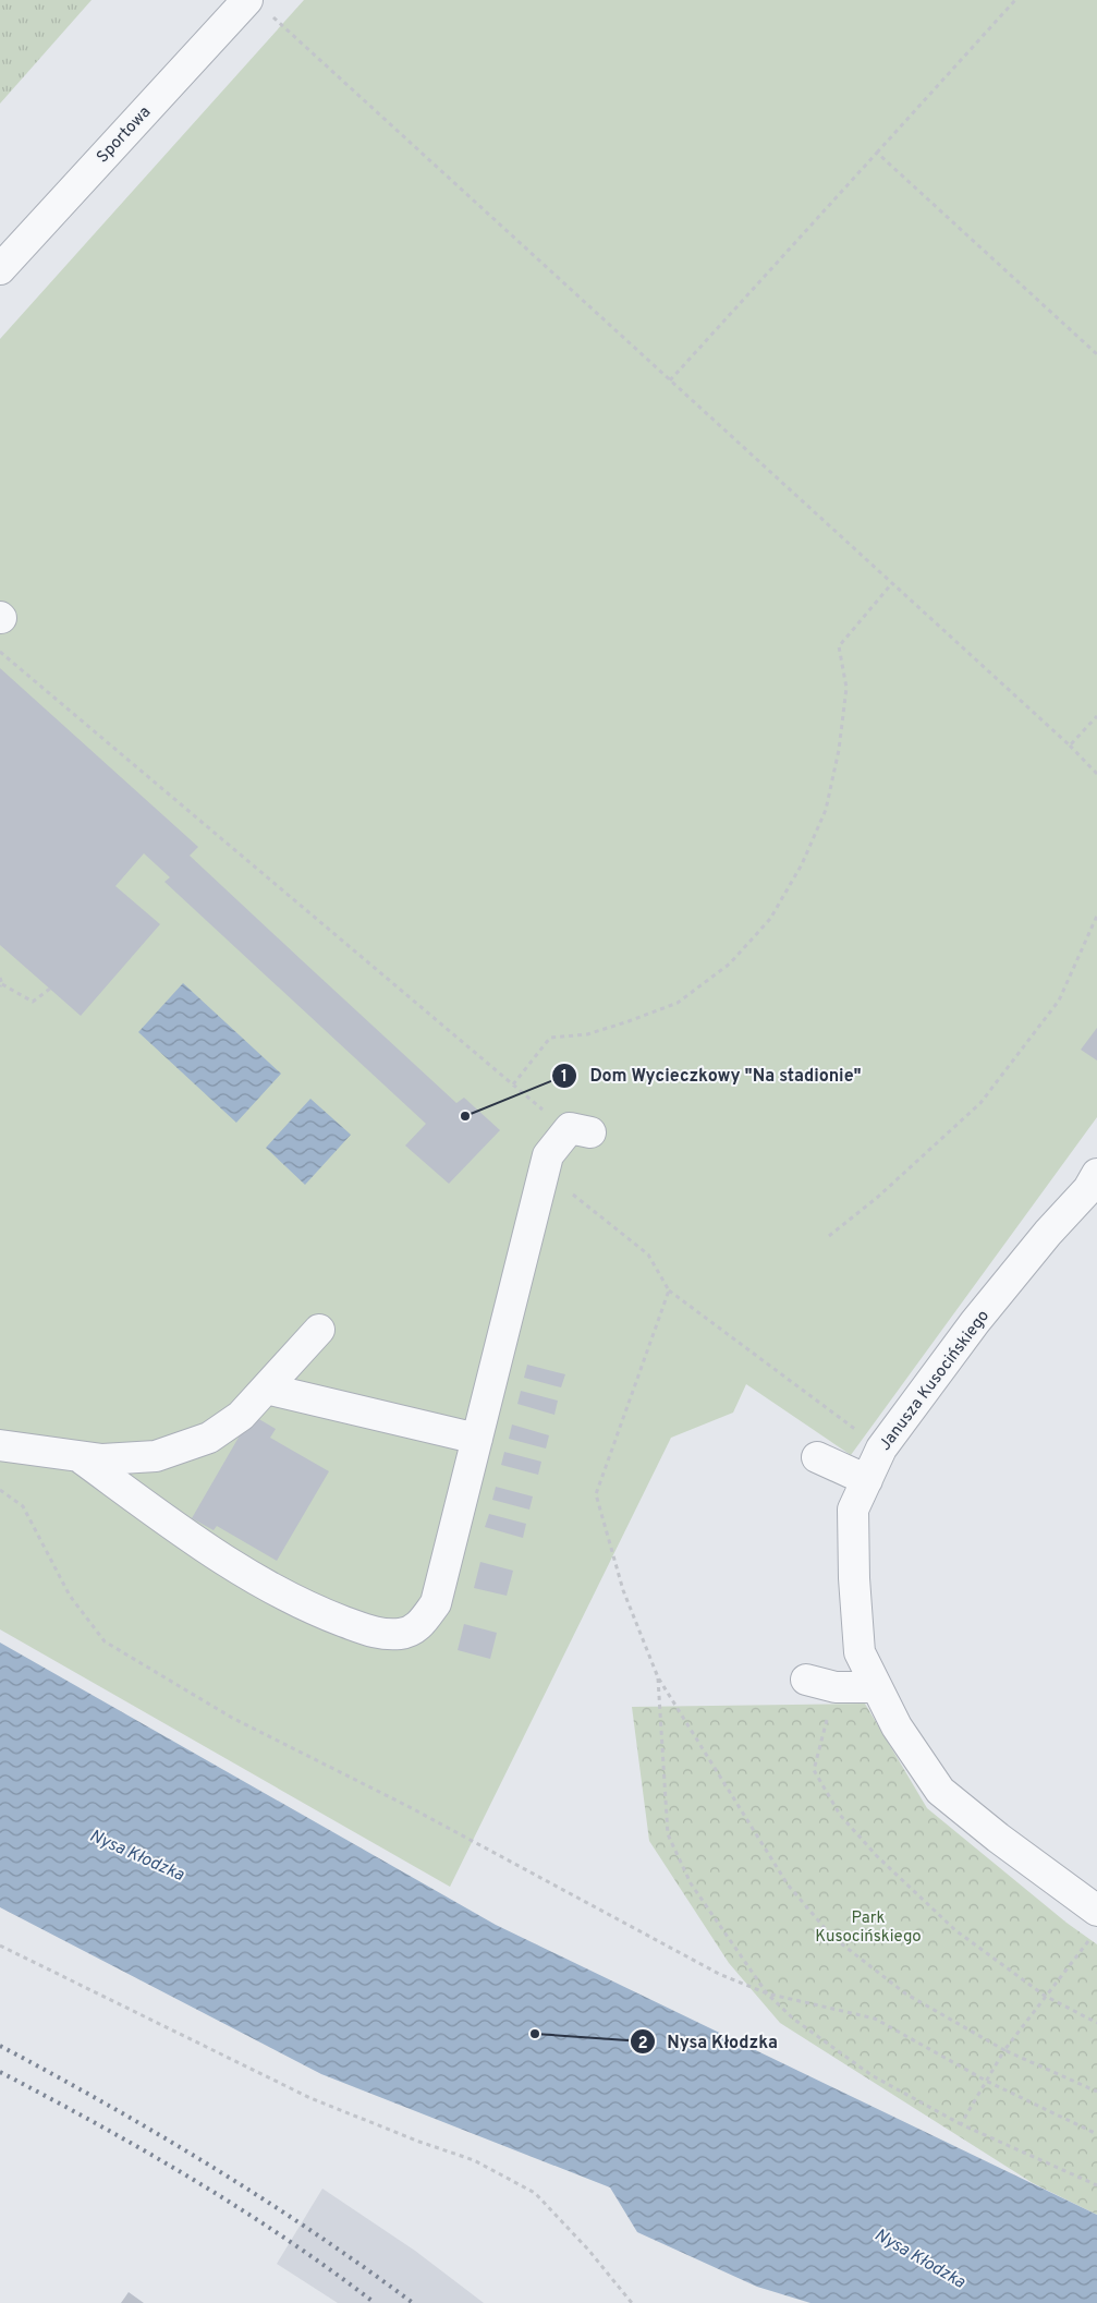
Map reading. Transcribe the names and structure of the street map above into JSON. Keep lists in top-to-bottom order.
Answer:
{
  "streets": {
    "street": ["Sportowa", "Janusza Kusocińskiego"]
  },
  "water": ["Nysa Kłodzka"],
  "parks": ["Park Kusocińskiego"],
  "places": ["Dom Wycieczkowy \"Na stadionie\"", "Nysa Kłodzka"]
}
